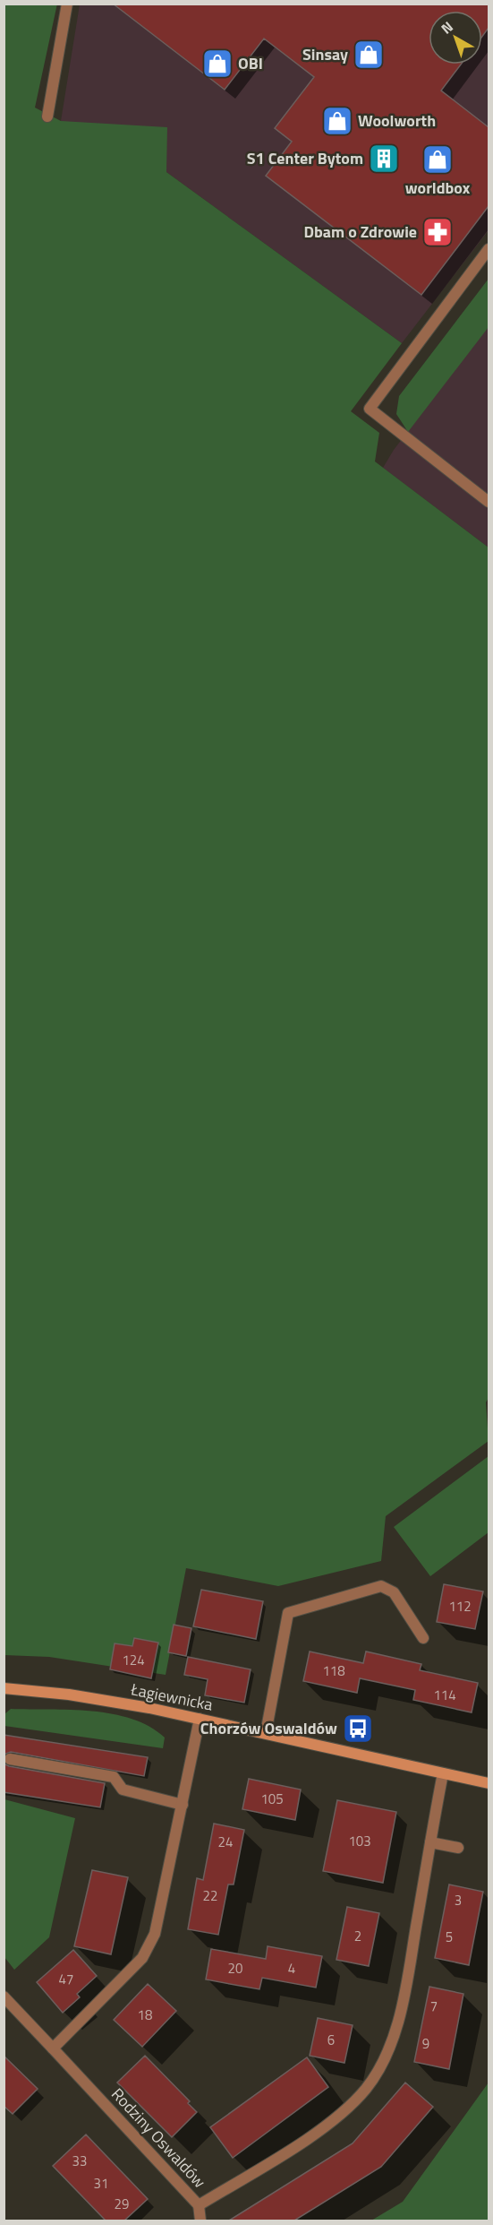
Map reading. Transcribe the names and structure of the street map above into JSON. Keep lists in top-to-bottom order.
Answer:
{
  "streets": {
    "street": ["Łagiewnicka", "Rodziny Oswaldów"]
  },
  "crossings": [
    ["Łagiewnicka", "Rodziny Oswaldów"]
  ],
  "places": {
    "shop": [
      "Sinsay",
      "OBI",
      "Woolworth",
      "worldbox"
    ],
    "building": ["S1 Center Bytom"],
    "pharmacy": ["Dbam o Zdrowie"],
    "bus stop": ["Chorzów Oswaldów"]
  },
  "house_numbers": [
    "112",
    "124",
    "118",
    "114",
    "105",
    "103",
    "24",
    "22",
    "3",
    "2",
    "5",
    "20",
    "4",
    "47",
    "7",
    "18",
    "6",
    "9",
    "33",
    "31",
    "29"
  ],
  "north": "top left"
}
